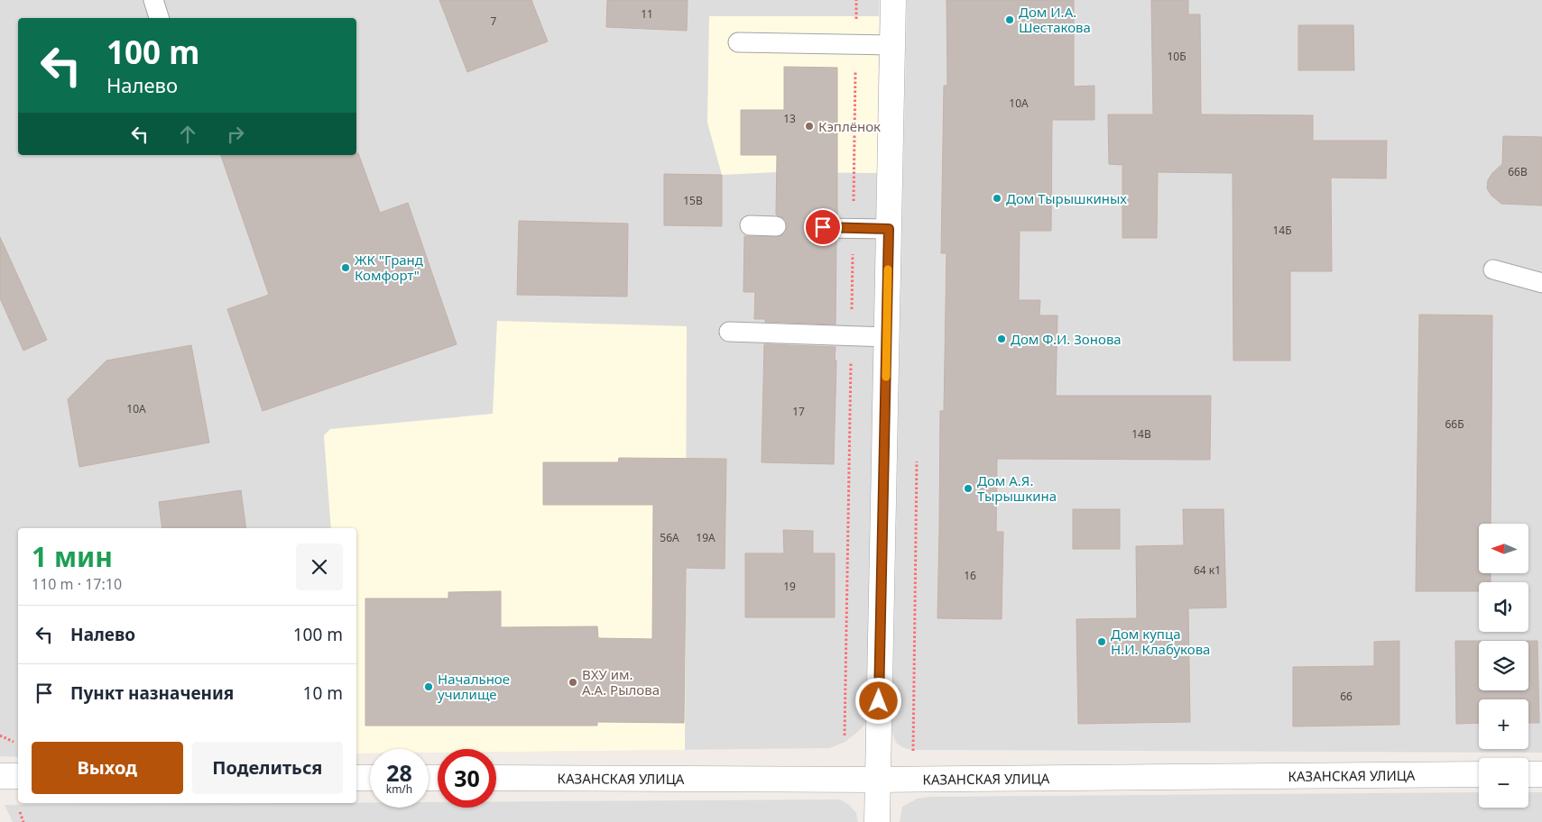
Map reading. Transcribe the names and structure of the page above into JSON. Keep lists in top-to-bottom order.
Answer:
{
  "streets": {
    "street": ["КАЗАНСКАЯ УЛИЦА"]
  },
  "places": [
    "Дом И.А. Шестакова",
    "Кэплёнок",
    "Дом Тырышкиных",
    "ЖК \"Гранд Комфорт\"",
    "Дом Ф.И. Зонова",
    "Дом А.Я. Тырышкина",
    "Дом купца Н.И. Клабукова",
    "ВХУ им. А.А. Рылова",
    "Начальное училище"
  ],
  "house_numbers": [
    "11",
    "7",
    "10Б",
    "10А",
    "13",
    "66В",
    "15В",
    "14Б",
    "10А",
    "17",
    "66Б",
    "14В",
    "56А",
    "19А",
    "64 к1",
    "16",
    "19",
    "66"
  ],
  "north": "left",
  "page": {
    "turn": ["100 m", "Налево"],
    "map_buttons": ["+", "−"],
    "heading": ["1 мин", "110 m · 17:10"],
    "list": [
      {
        "name": "Налево",
        "value": "100 m"
      },
      {
        "name": "Пункт назначения",
        "value": "10 m"
      }
    ],
    "buttons": ["Выход", "Поделиться"],
    "speed": "28 km/h",
    "limit": "30"
  }
}
